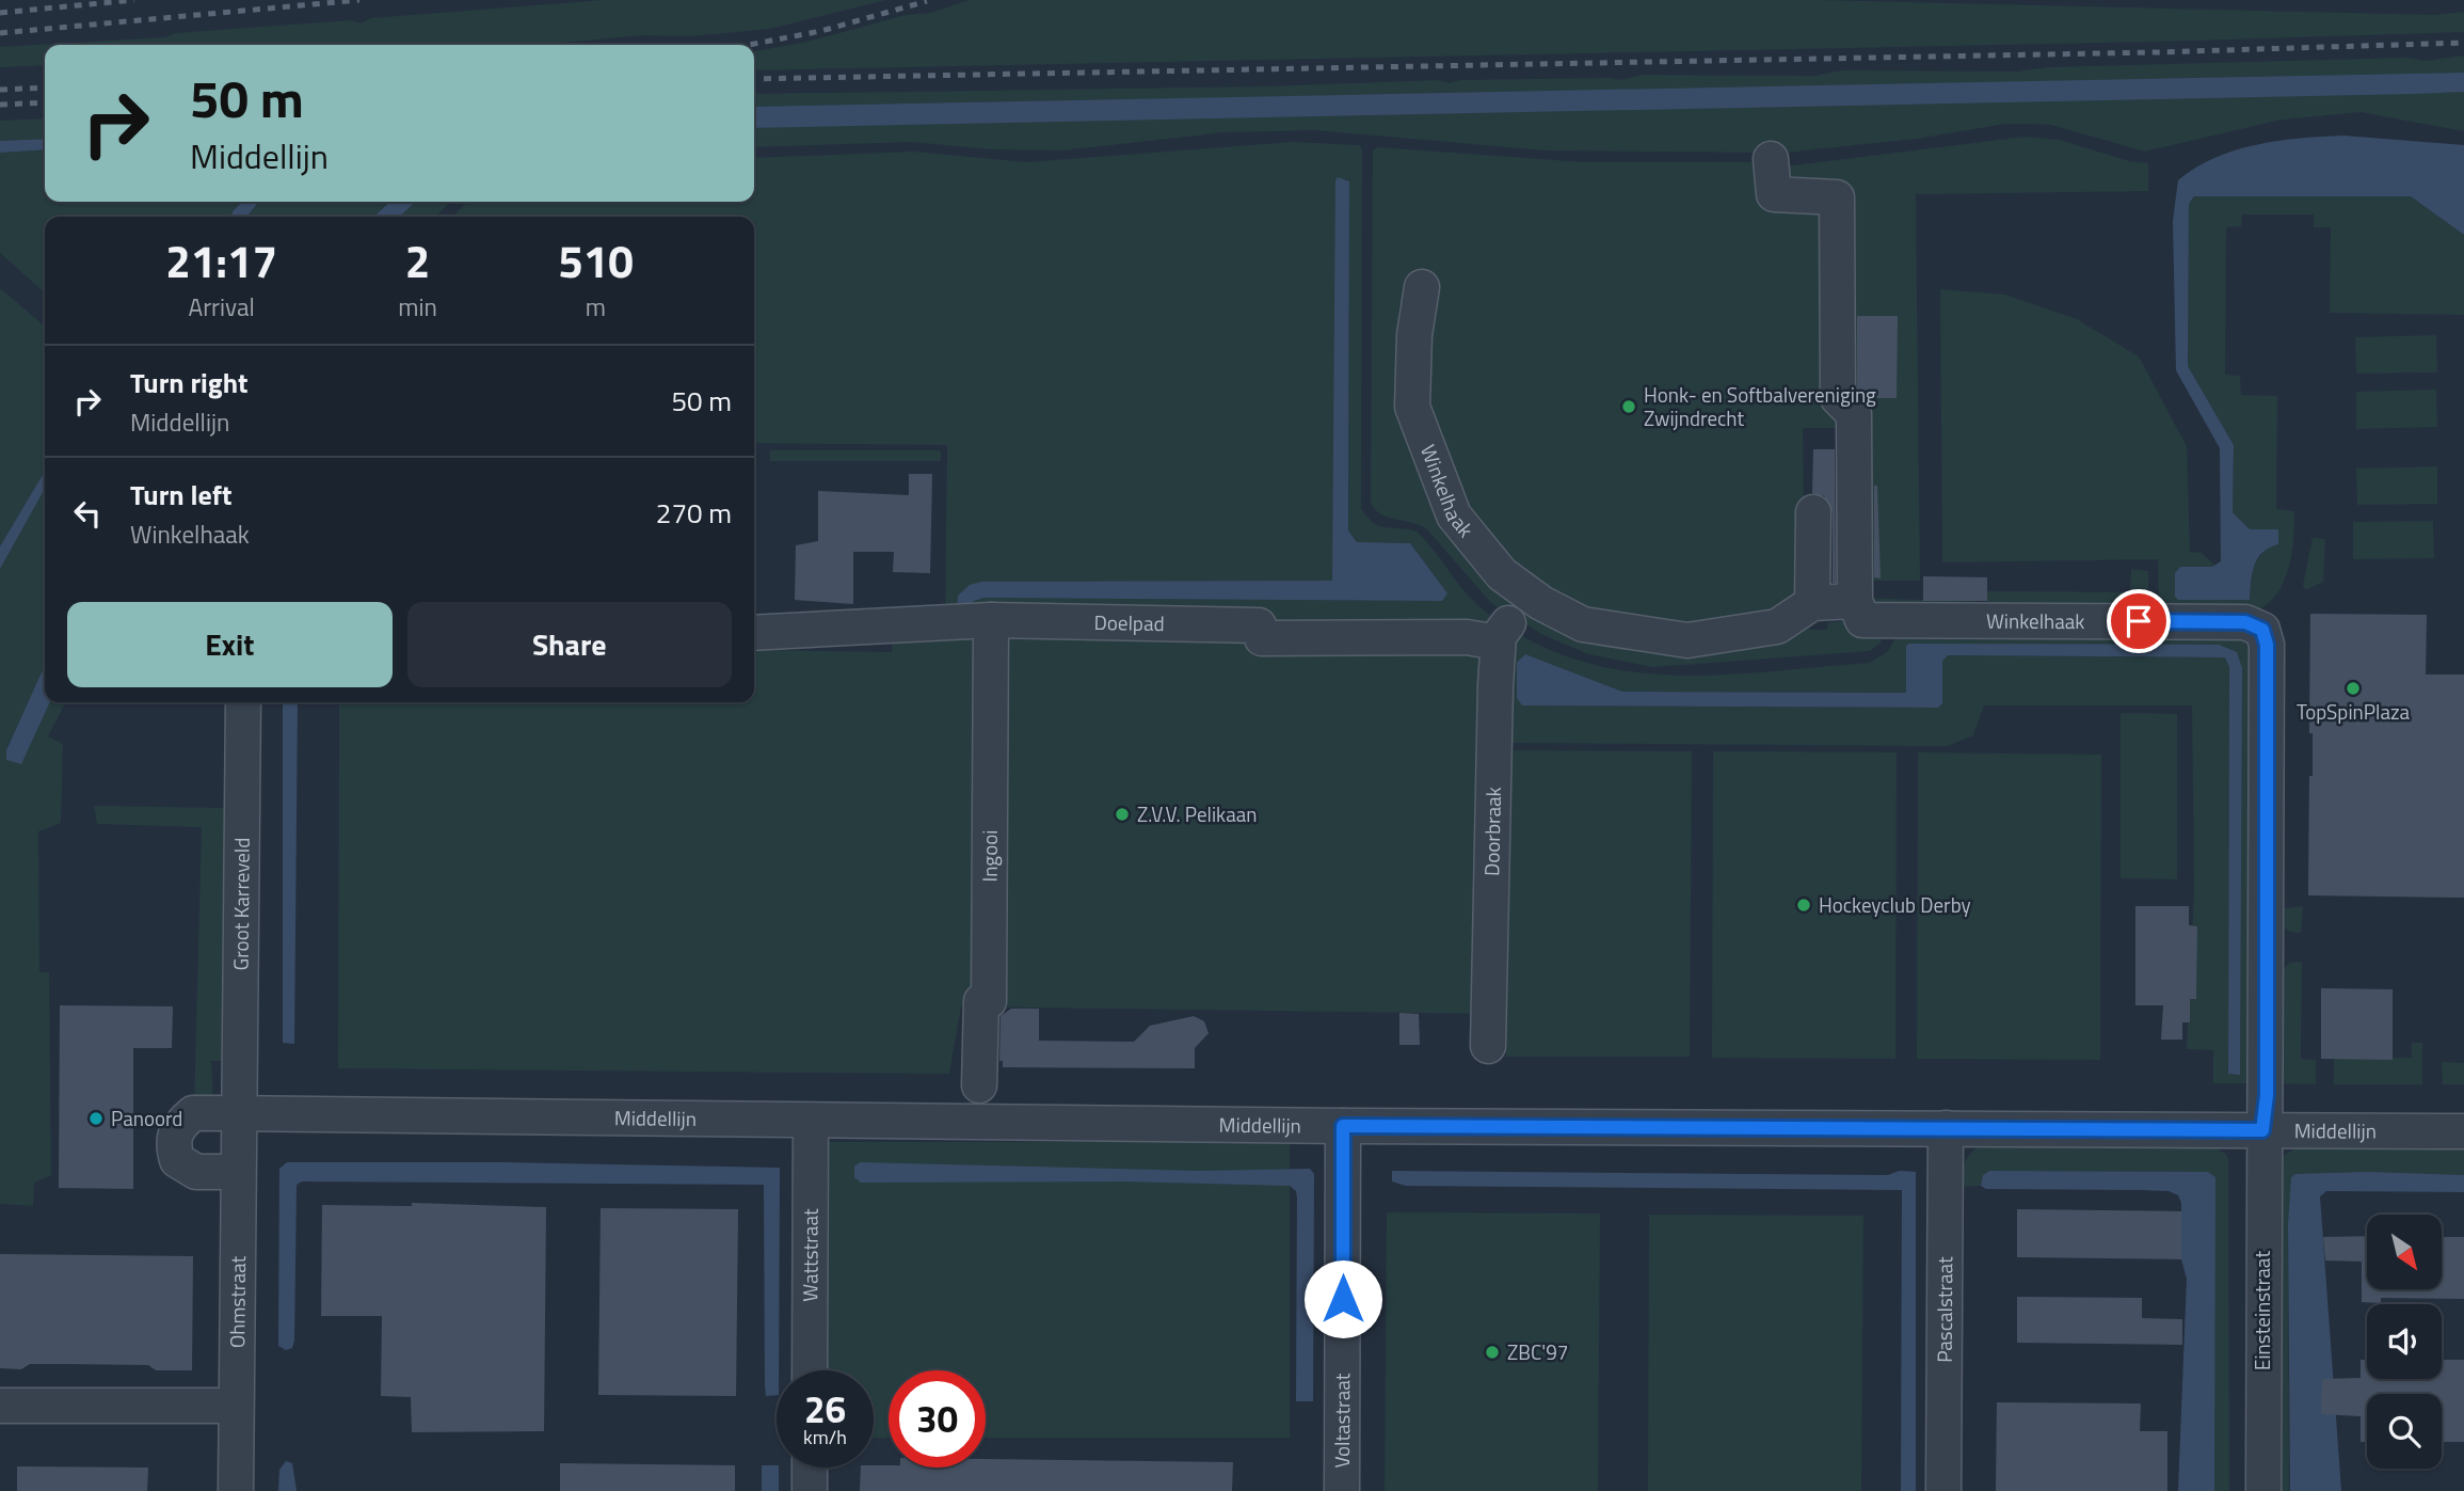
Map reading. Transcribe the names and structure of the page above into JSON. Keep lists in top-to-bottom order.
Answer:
{
  "streets": {
    "street": [
      "Winkelhaak",
      "Doelpad",
      "Doorbraak",
      "Ingooi",
      "Groot Karreveld",
      "Middellijn",
      "Wattstraat",
      "Ohmstraat",
      "Pascalstraat",
      "Einsteinstraat",
      "Voltastraat"
    ]
  },
  "crossings": [
    ["Winkelhaak", "Middellijn"],
    ["Winkelhaak", "Einsteinstraat"],
    ["Doelpad", "Doorbraak"],
    ["Doelpad", "Ingooi"],
    ["Groot Karreveld", "Middellijn"],
    ["Groot Karreveld", "Ohmstraat"],
    ["Middellijn", "Wattstraat"],
    ["Middellijn", "Ohmstraat"],
    ["Middellijn", "Pascalstraat"],
    ["Middellijn", "Einsteinstraat"],
    ["Middellijn", "Voltastraat"]
  ],
  "places": [
    "Honk- en Softbalvereniging Zwijndrecht",
    "TopSpinPlaza",
    "Z.V.V. Pelikaan",
    "Hockeyclub Derby",
    "Panoord",
    "ZBC'97"
  ],
  "north": "bottom right",
  "page": {
    "turn": ["50 m", "Middellijn"],
    "eta": [
      "21:17",
      "Arrival",
      "2",
      "min",
      "510",
      "m"
    ],
    "list": [
      {
        "name": "Turn right",
        "note": "Middellijn",
        "value": "50 m"
      },
      {
        "name": "Turn left",
        "note": "Winkelhaak",
        "value": "270 m"
      }
    ],
    "buttons": ["Exit", "Share"],
    "speed": "26 km/h",
    "limit": "30"
  }
}
